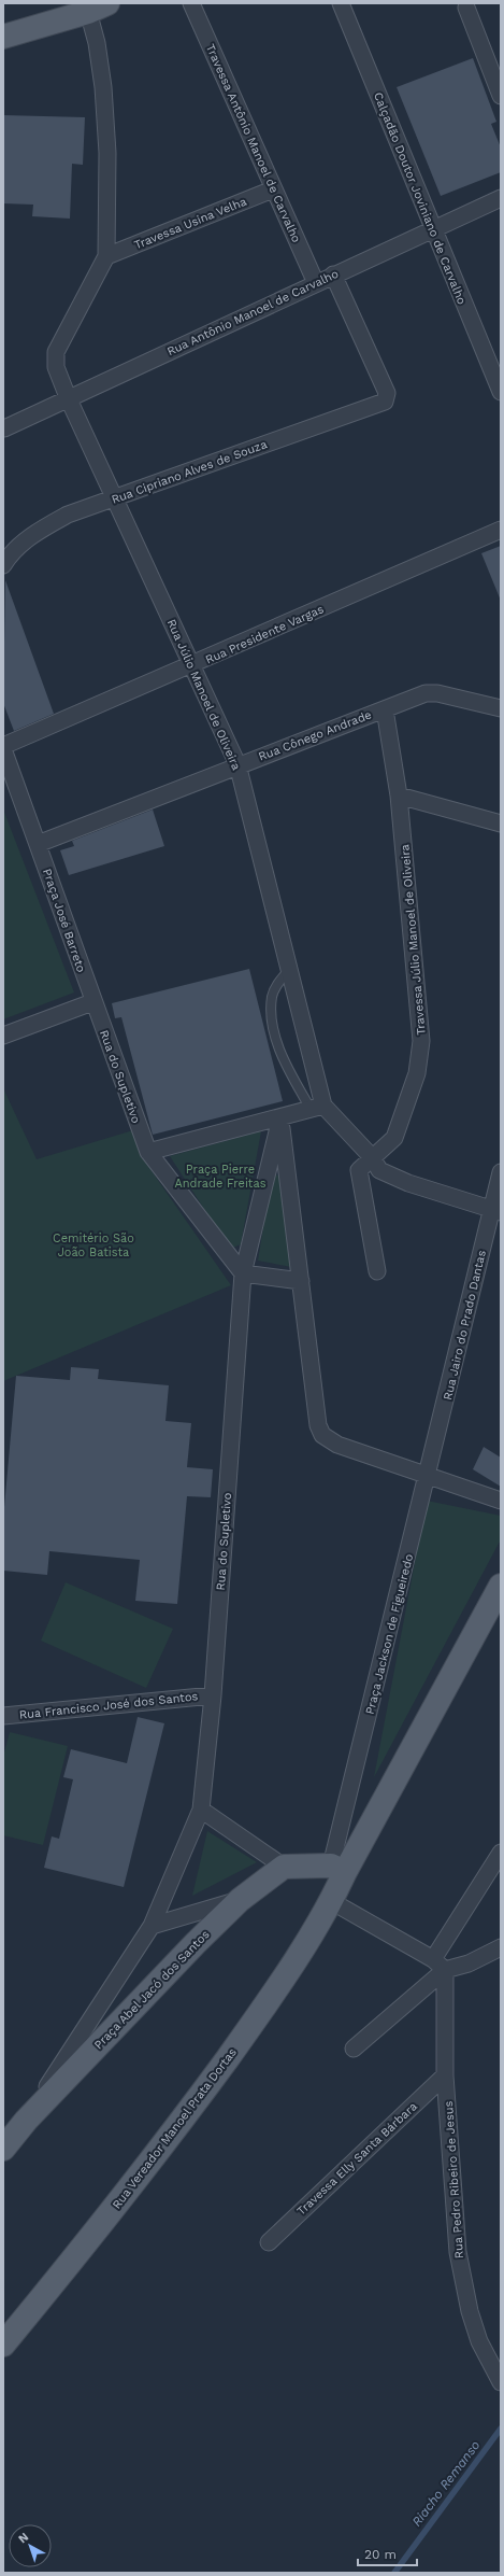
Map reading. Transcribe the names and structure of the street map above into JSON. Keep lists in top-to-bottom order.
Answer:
{
  "streets": {
    "main road": ["Praça Abel Jacó dos Santos", "Rua Vereador Manoel Prata Dortas"],
    "street": [
      "Travessa Antônio Manoel de Carvalho",
      "Calçadão Doutor Joviniano de Carvalho",
      "Travessa Usina Velha",
      "Rua Antônio Manoel de Carvalho",
      "Rua Cipriano Alves de Souza",
      "Rua Presidente Vargas",
      "Rua Júlio Manoel de Oliveira",
      "Rua Cônego Andrade",
      "Praça José Barreto",
      "Travessa Júlio Manoel de Oliveira",
      "Rua do Supletivo",
      "Rua Jairo do Prado Dantas",
      "Praça Jackson de Figueiredo",
      "Rua Francisco José dos Santos",
      "Travessa Elly Santa Bárbara",
      "Rua Pedro Ribeiro de Jesus"
    ]
  },
  "crossings": [
    ["Travessa Antônio Manoel de Carvalho", "Travessa Usina Velha"],
    ["Travessa Antônio Manoel de Carvalho", "Rua Antônio Manoel de Carvalho"],
    ["Calçadão Doutor Joviniano de Carvalho", "Rua Antônio Manoel de Carvalho"],
    ["Travessa Usina Velha", "Rua Júlio Manoel de Oliveira"],
    ["Rua Antônio Manoel de Carvalho", "Rua Cipriano Alves de Souza"],
    ["Rua Antônio Manoel de Carvalho", "Rua Júlio Manoel de Oliveira"],
    ["Rua Cipriano Alves de Souza", "Rua Júlio Manoel de Oliveira"],
    ["Rua Presidente Vargas", "Rua Júlio Manoel de Oliveira"],
    ["Rua Presidente Vargas", "Praça José Barreto"],
    ["Rua Júlio Manoel de Oliveira", "Rua Cônego Andrade"],
    ["Rua Cônego Andrade", "Praça José Barreto"],
    ["Rua Cônego Andrade", "Travessa Júlio Manoel de Oliveira"],
    ["Praça José Barreto", "Rua do Supletivo"],
    ["Rua do Supletivo", "Rua Francisco José dos Santos"],
    ["Rua do Supletivo", "Praça Abel Jacó dos Santos"],
    ["Rua Jairo do Prado Dantas", "Praça Jackson de Figueiredo"],
    ["Praça Jackson de Figueiredo", "Rua Vereador Manoel Prata Dortas"],
    ["Travessa Elly Santa Bárbara", "Rua Pedro Ribeiro de Jesus"]
  ],
  "water": ["Riacho Remanso"],
  "parks": ["Praça Pierre Andrade Freitas", "Cemitério São João Batista"],
  "scale_bar": "20 m",
  "north": "top left"
}
